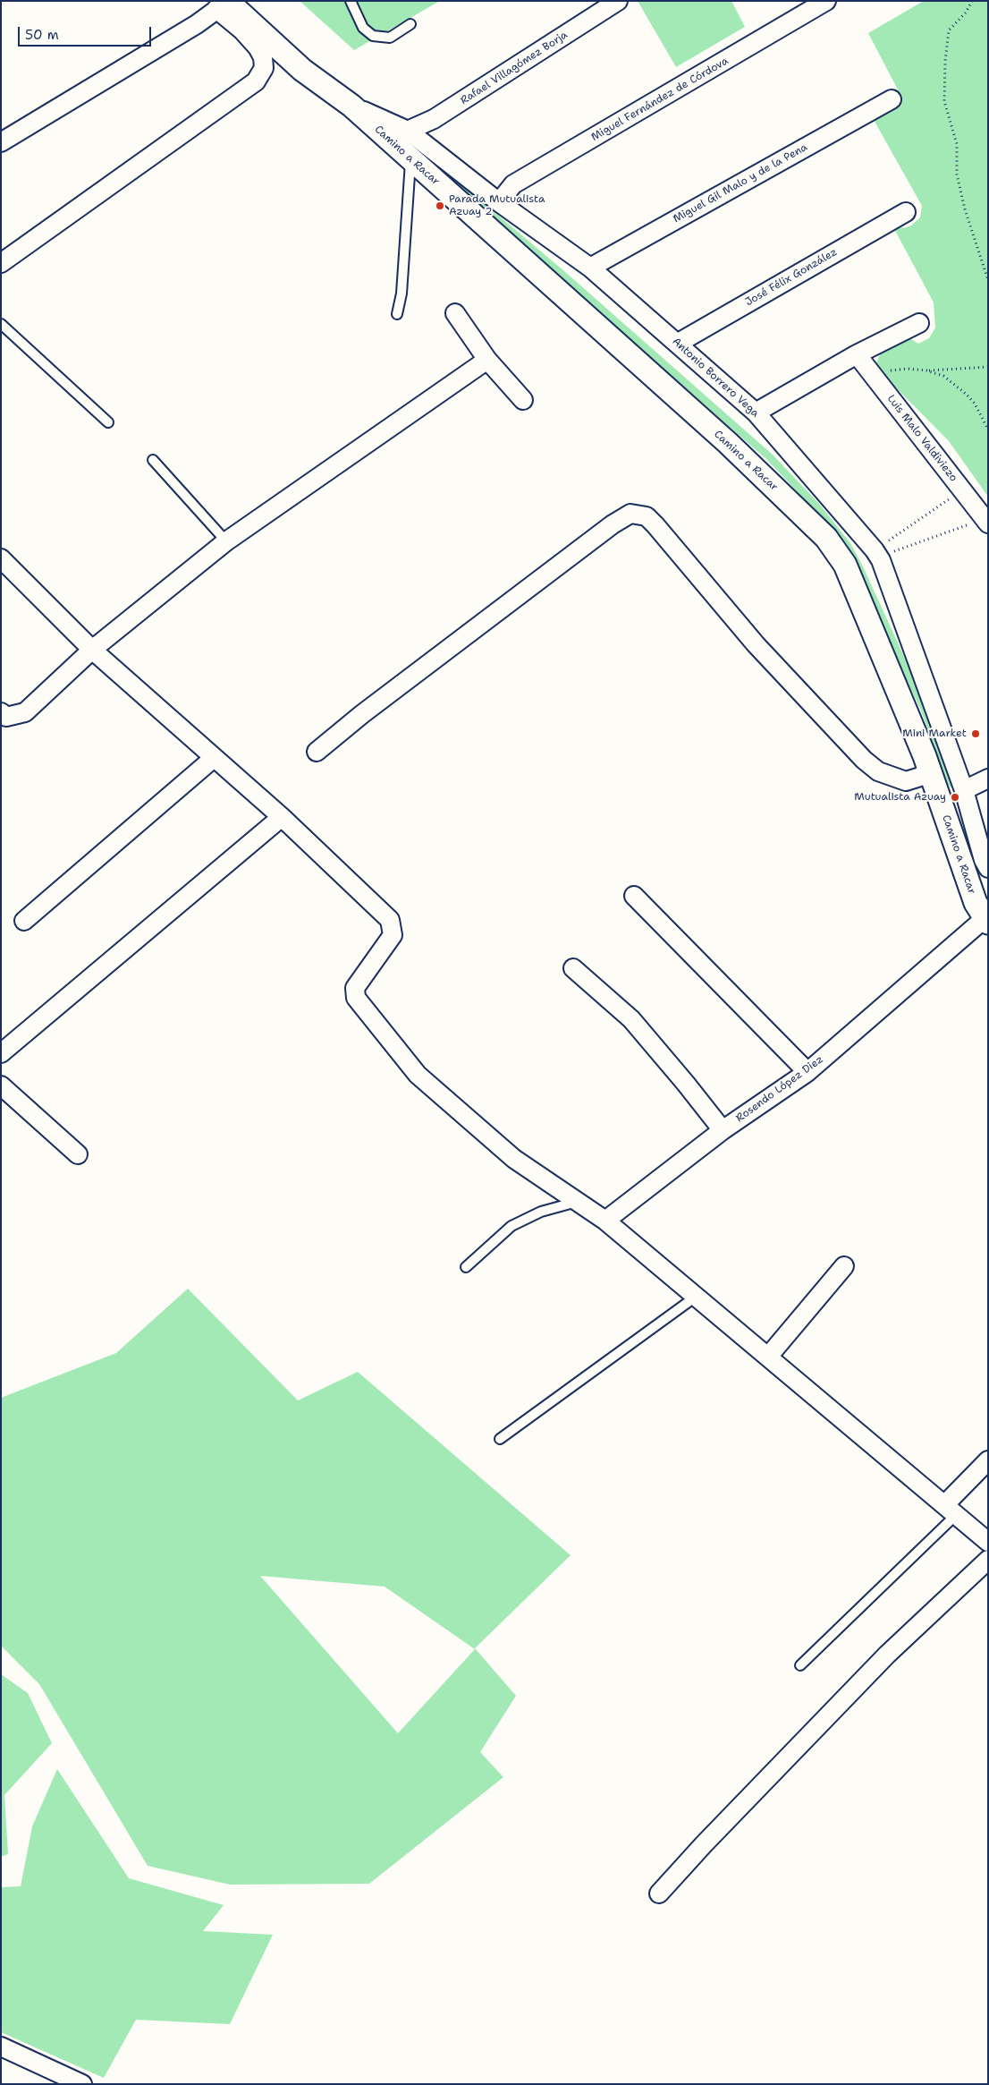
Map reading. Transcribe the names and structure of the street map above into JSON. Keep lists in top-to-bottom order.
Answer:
{
  "streets": {
    "street": [
      "Rafael Villagómez Borja",
      "Miguel Fernández de Córdova",
      "Camino a Racar",
      "Miguel Gil Malo y de la Pena",
      "José Félix González",
      "Antonio Borrero Vega",
      "Luis Malo Valdiviezo",
      "Rosendo López Diez"
    ]
  },
  "crossings": [
    ["Rafael Villagómez Borja", "Antonio Borrero Vega"],
    ["Miguel Fernández de Córdova", "Antonio Borrero Vega"],
    ["Camino a Racar", "Antonio Borrero Vega"],
    ["Camino a Racar", "Rosendo López Diez"],
    ["Miguel Gil Malo y de la Pena", "Antonio Borrero Vega"],
    ["José Félix González", "Antonio Borrero Vega"]
  ],
  "places": ["Parada Mutualista Azuay 2", "Mini Market", "Mutualista Azuay"],
  "scale_bar": "50 m"
}
